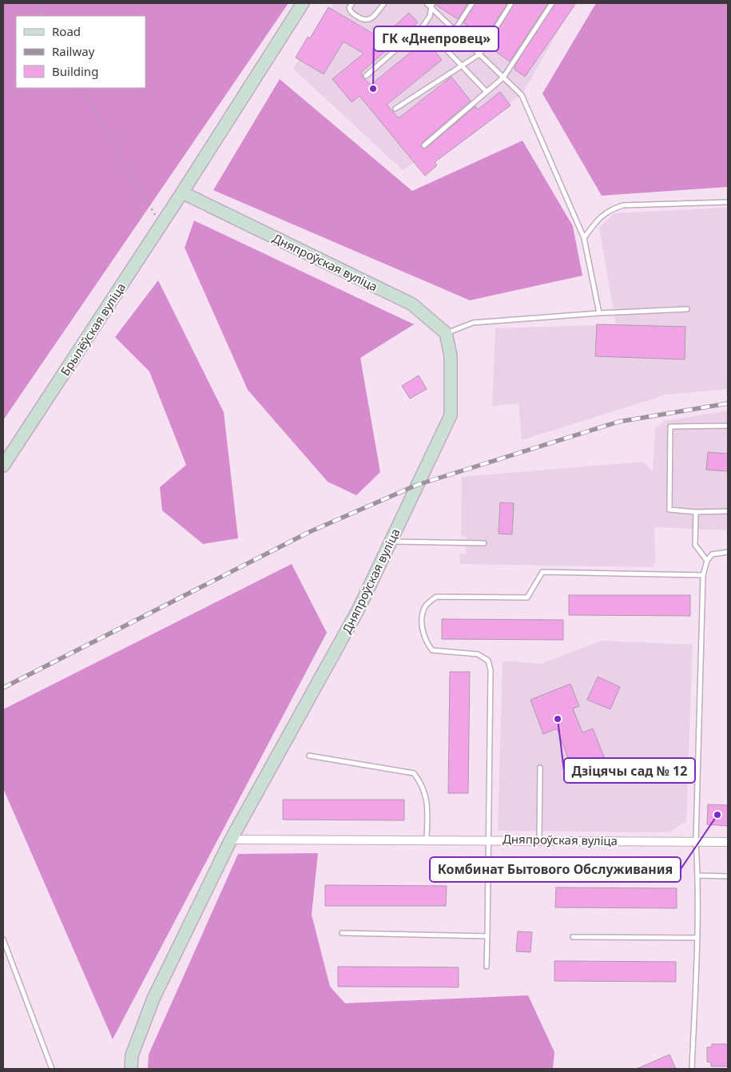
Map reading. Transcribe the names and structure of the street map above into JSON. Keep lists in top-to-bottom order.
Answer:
{
  "streets": {
    "street": ["Дняпроўская вуліца", "Брылёўская вуліца"]
  },
  "crossings": [
    ["Дняпроўская вуліца", "Брылёўская вуліца"]
  ],
  "places": ["ГК «Днепровец»", "Дзіцячы сад № 12", "Комбинат Бытового Обслуживания"],
  "legend": ["Road", "Railway", "Building"]
}
